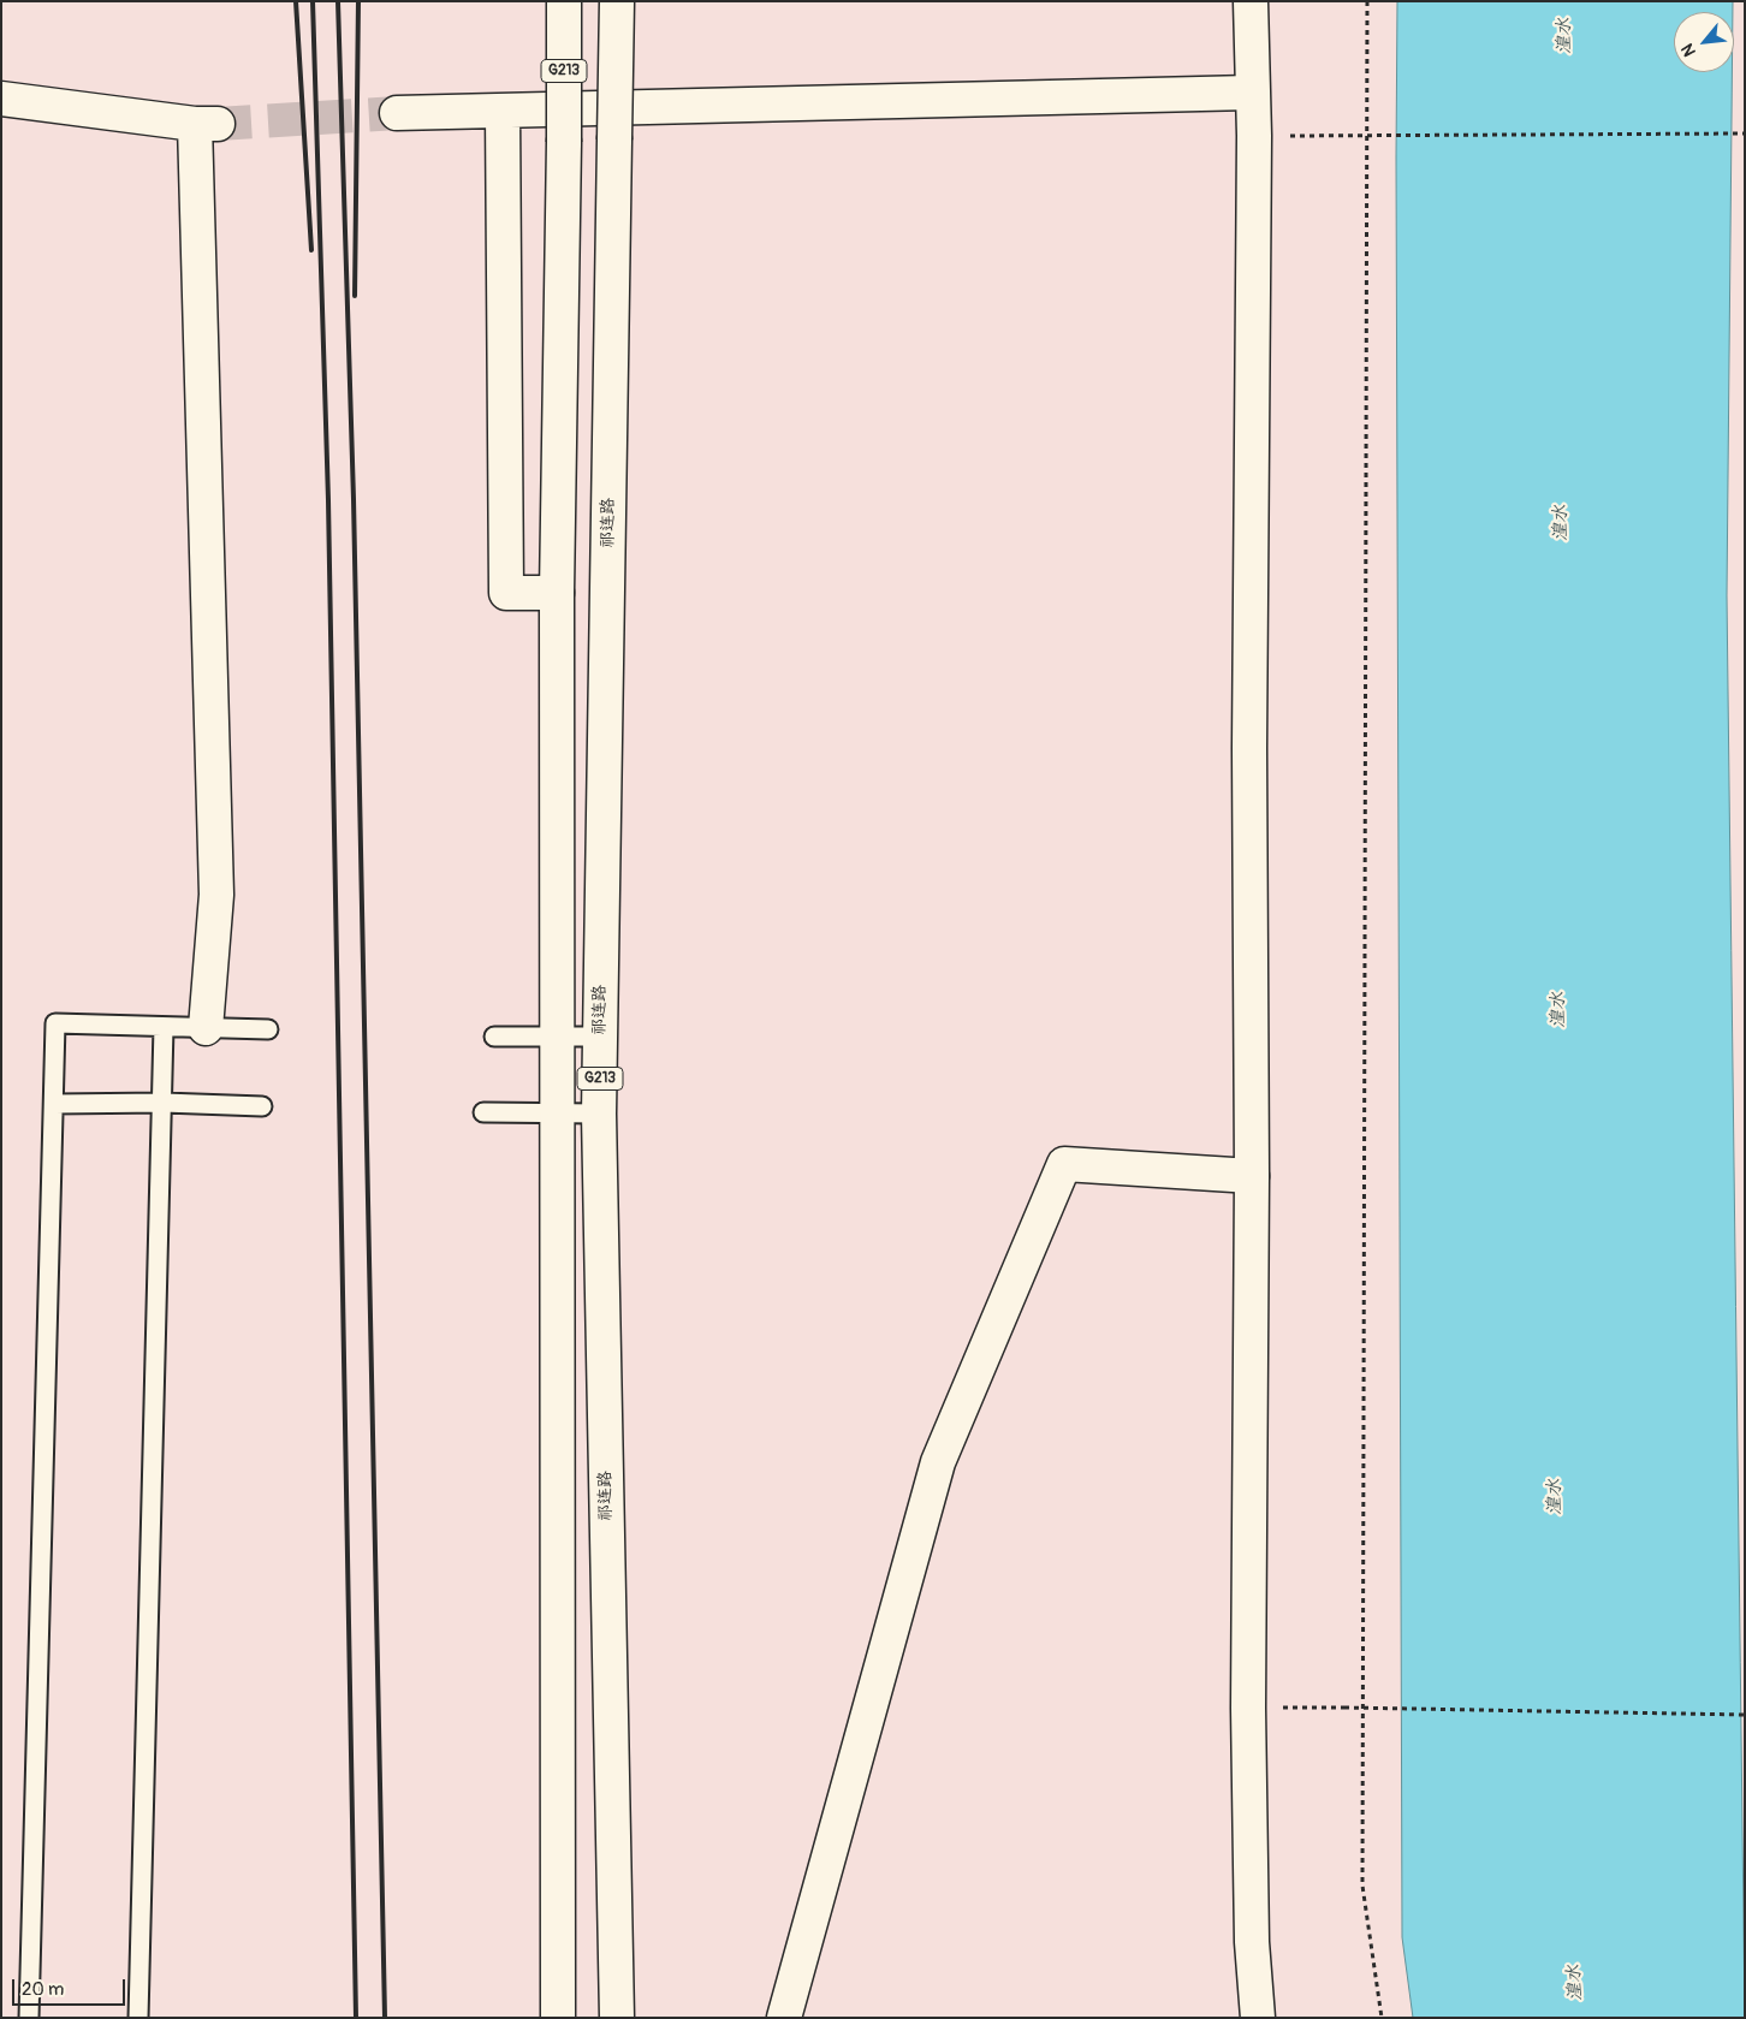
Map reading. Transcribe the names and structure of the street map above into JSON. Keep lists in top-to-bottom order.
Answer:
{
  "streets": {
    "main road": ["G213", "祁连路"]
  },
  "water": ["湟水"],
  "scale_bar": "20 m",
  "north": "bottom left"
}
